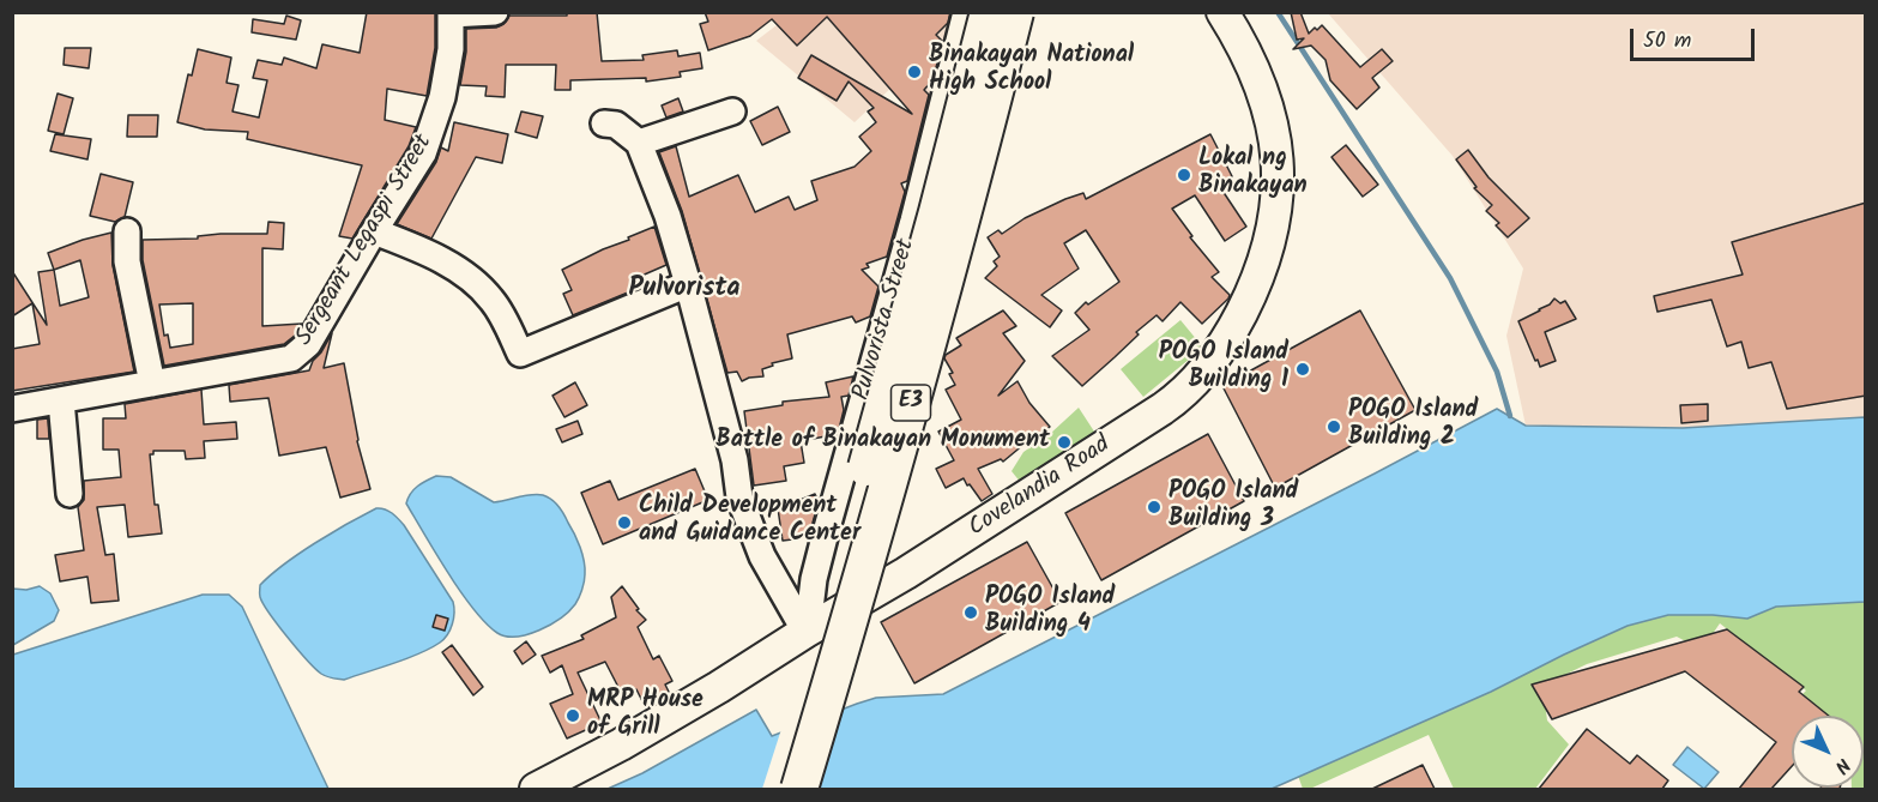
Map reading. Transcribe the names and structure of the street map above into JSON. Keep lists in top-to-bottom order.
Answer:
{
  "streets": {
    "highway": ["E3"],
    "main road": ["Covelandia Road"],
    "street": ["Sergeant Legaspi Street", "Pulvorista Street"]
  },
  "crossings": [
    ["Pulvorista Street", "Covelandia Road"]
  ],
  "districts": ["Pulvorista"],
  "places": [
    "Binakayan National High School",
    "Lokal ng Binakayan",
    "POGO Island Building 1",
    "POGO Island Building 2",
    "Battle of Binakayan Monument",
    "POGO Island Building 3",
    "Child Development and Guidance Center",
    "POGO Island Building 4",
    "MRP House of Grill"
  ],
  "scale_bar": "50 m",
  "north": "bottom right"
}
